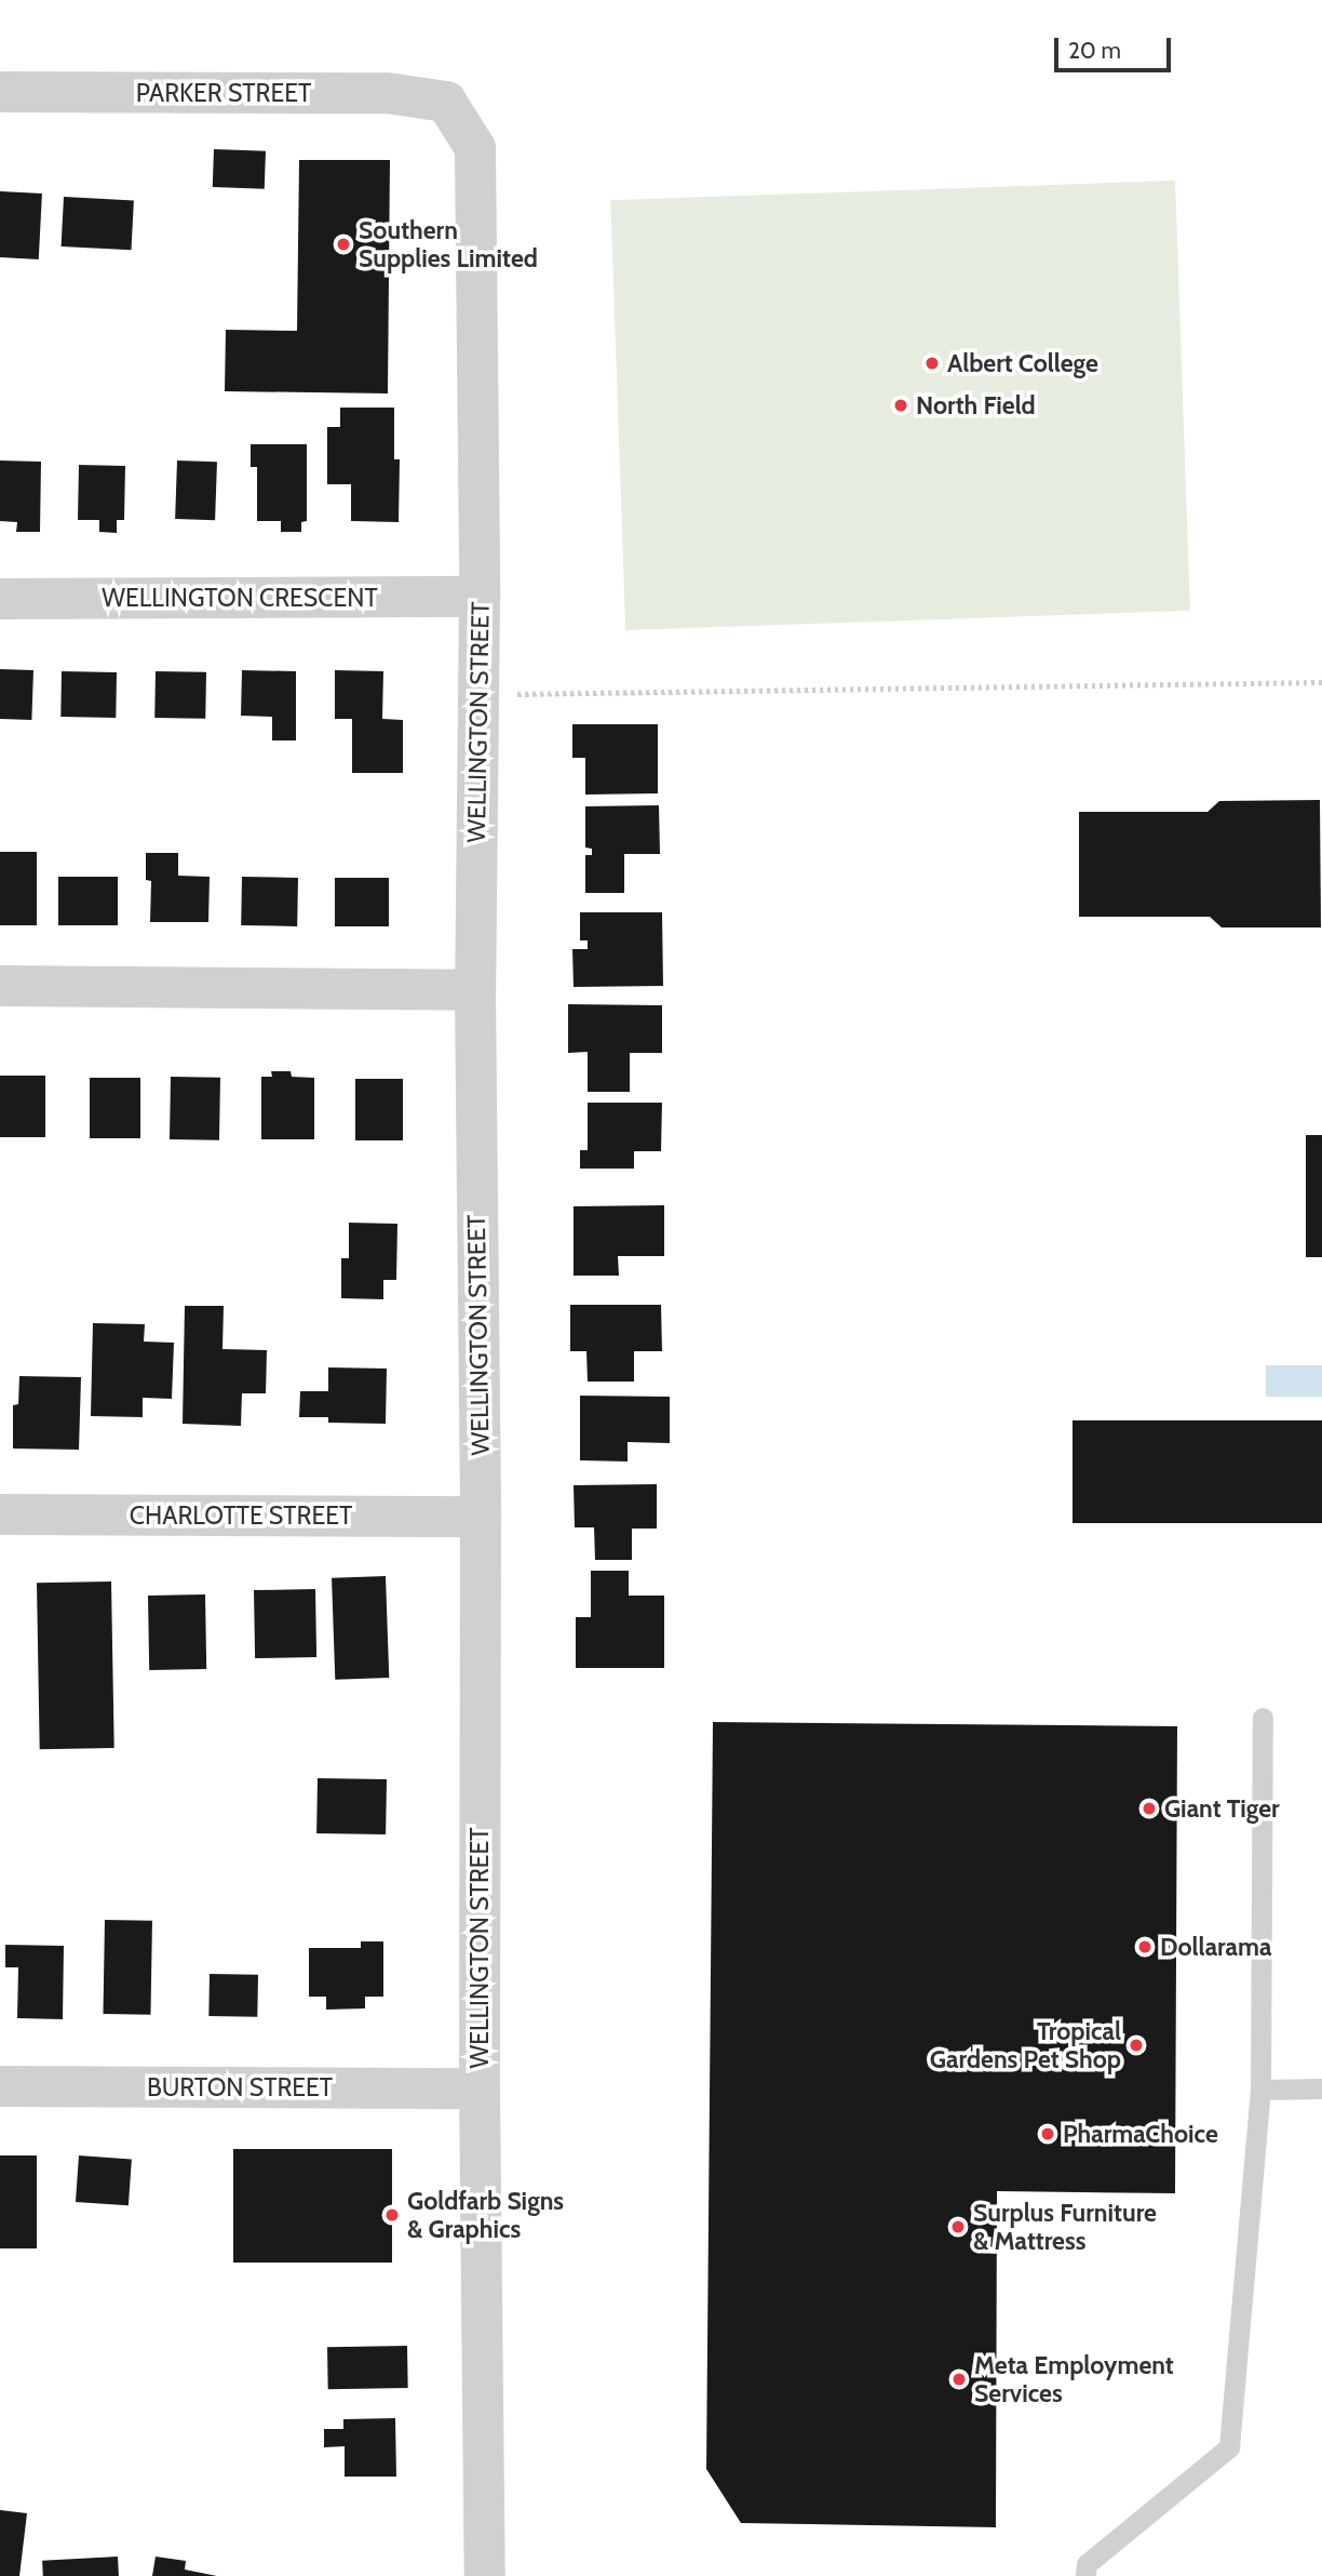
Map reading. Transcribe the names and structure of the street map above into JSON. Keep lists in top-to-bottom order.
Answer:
{
  "streets": {
    "street": [
      "PARKER STREET",
      "WELLINGTON CRESCENT",
      "WELLINGTON STREET",
      "CHARLOTTE STREET",
      "BURTON STREET"
    ]
  },
  "crossings": [
    ["PARKER STREET", "WELLINGTON STREET"],
    ["WELLINGTON CRESCENT", "WELLINGTON STREET"],
    ["WELLINGTON STREET", "CHARLOTTE STREET"],
    ["WELLINGTON STREET", "BURTON STREET"]
  ],
  "places": [
    "Southern Supplies Limited",
    "Albert College",
    "North Field",
    "Giant Tiger",
    "Dollarama",
    "Tropical Gardens Pet Shop",
    "PharmaChoice",
    "Goldfarb Signs & Graphics",
    "Surplus Furniture & Mattress",
    "Meta Employment Services"
  ],
  "scale_bar": "20 m"
}
